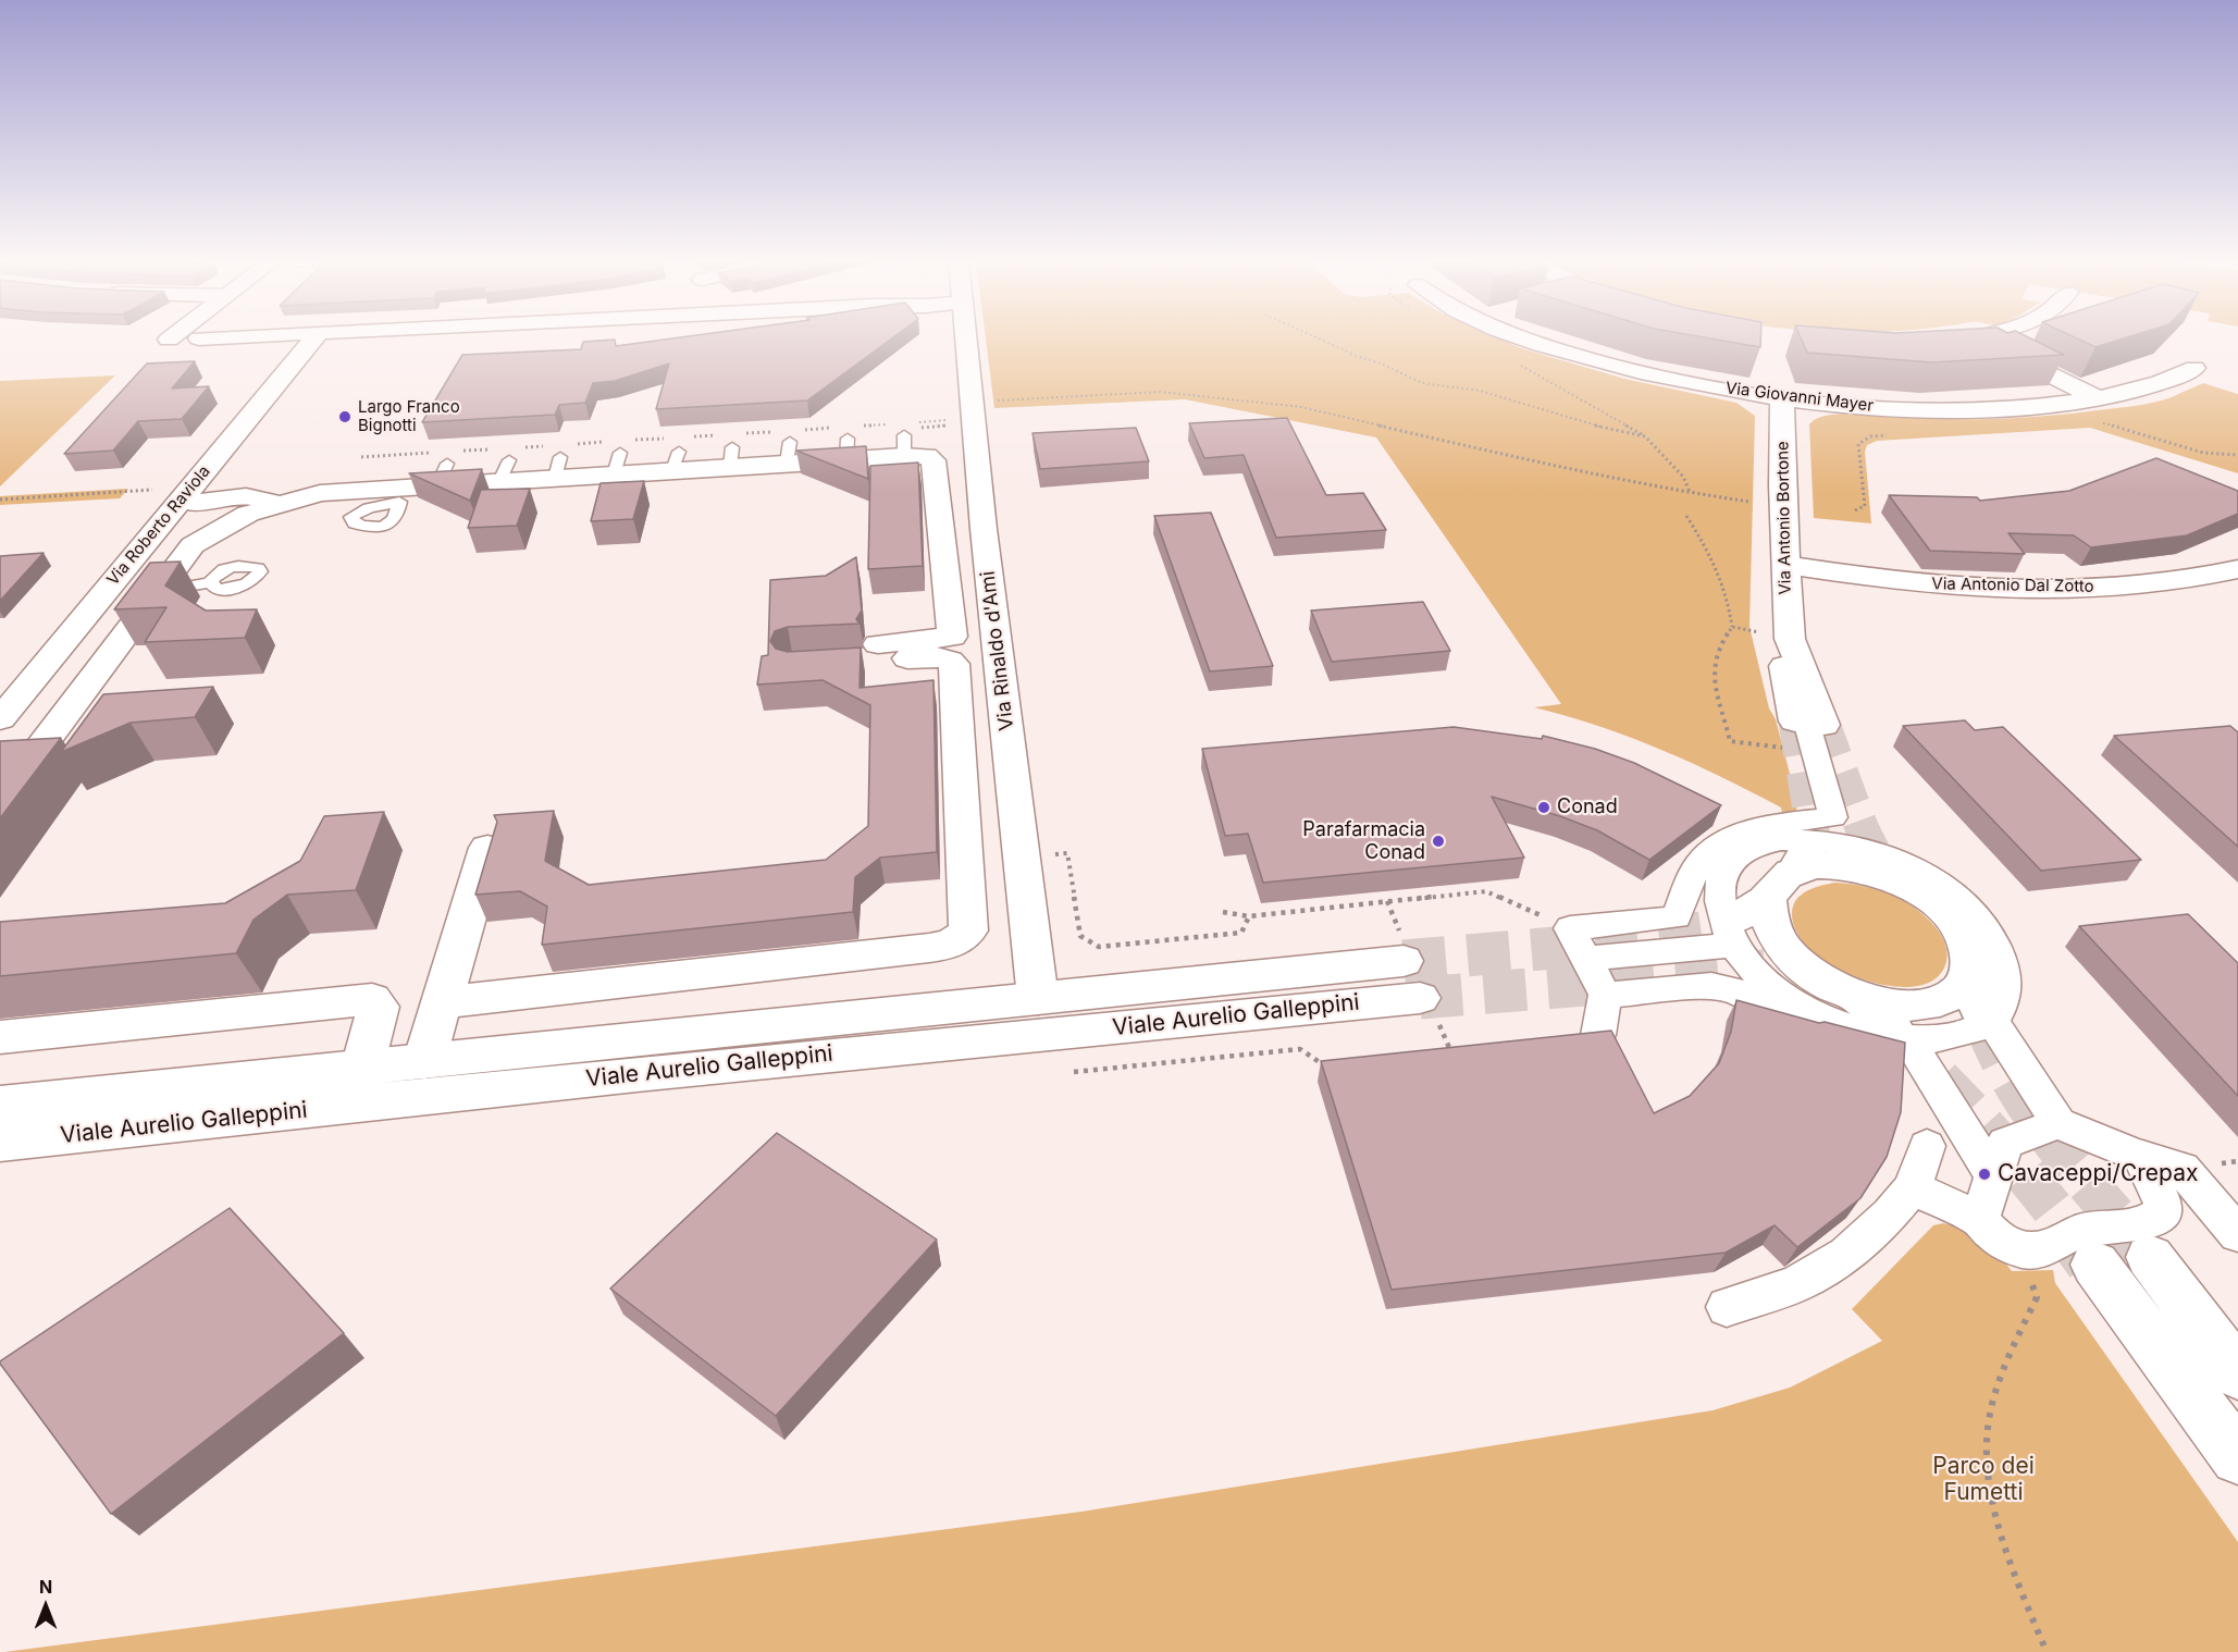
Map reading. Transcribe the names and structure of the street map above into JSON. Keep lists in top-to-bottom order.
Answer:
{
  "streets": {
    "street": [
      "Via Giovanni Mayer",
      "Via Antonio Bortone",
      "Via Roberto Raviola",
      "Via Antonio Dal Zotto",
      "Via Rinaldo d'Ami",
      "Viale Aurelio Galleppini"
    ]
  },
  "crossings": [
    ["Via Giovanni Mayer", "Via Antonio Bortone"],
    ["Via Antonio Bortone", "Via Antonio Dal Zotto"],
    ["Via Rinaldo d'Ami", "Viale Aurelio Galleppini"]
  ],
  "parks": ["Parco dei Fumetti"],
  "places": [
    "Largo Franco Bignotti",
    "Conad",
    "Parafarmacia Conad",
    "Cavaceppi/Crepax"
  ],
  "north": "top"
}
